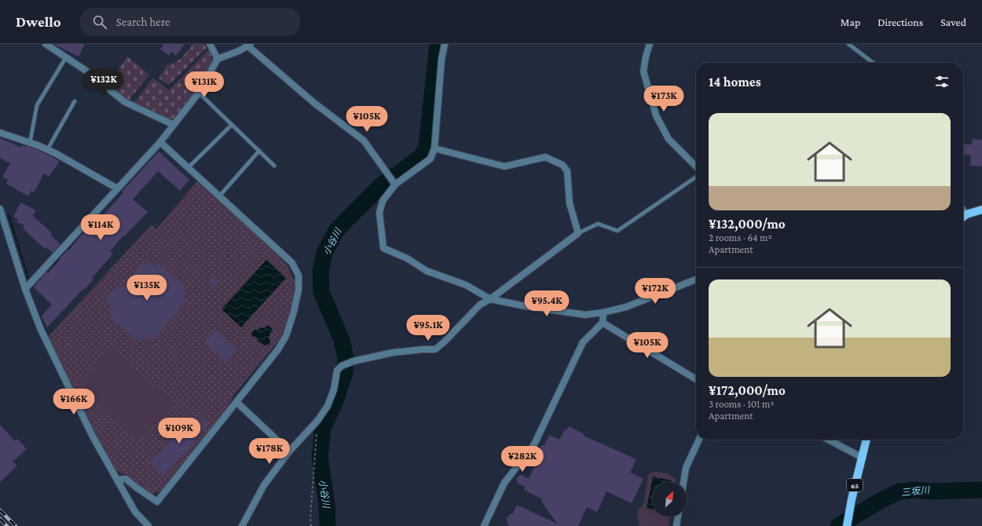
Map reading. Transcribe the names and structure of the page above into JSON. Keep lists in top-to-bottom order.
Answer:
{
  "streets": {
    "main road": ["65"]
  },
  "water": ["小谷川", "三坂川"],
  "north": "top right",
  "page": {
    "header": "Dwello",
    "search": "Search here",
    "nav": ["Map", "Directions", "Saved"],
    "heading": "14 homes",
    "price": [
      "¥132K",
      "¥131K",
      "¥173K",
      "¥105K",
      "¥114K",
      "¥135K",
      "¥172K",
      "¥95.4K",
      "¥95.1K",
      "¥105K",
      "¥166K",
      "¥109K",
      "¥178K",
      "¥282K"
    ],
    "list": [
      {
        "name": "¥132,000/mo",
        "note": "2 rooms · 64 m² · Apartment"
      },
      {
        "name": "¥172,000/mo",
        "note": "3 rooms · 101 m² · Apartment"
      }
    ]
  }
}
